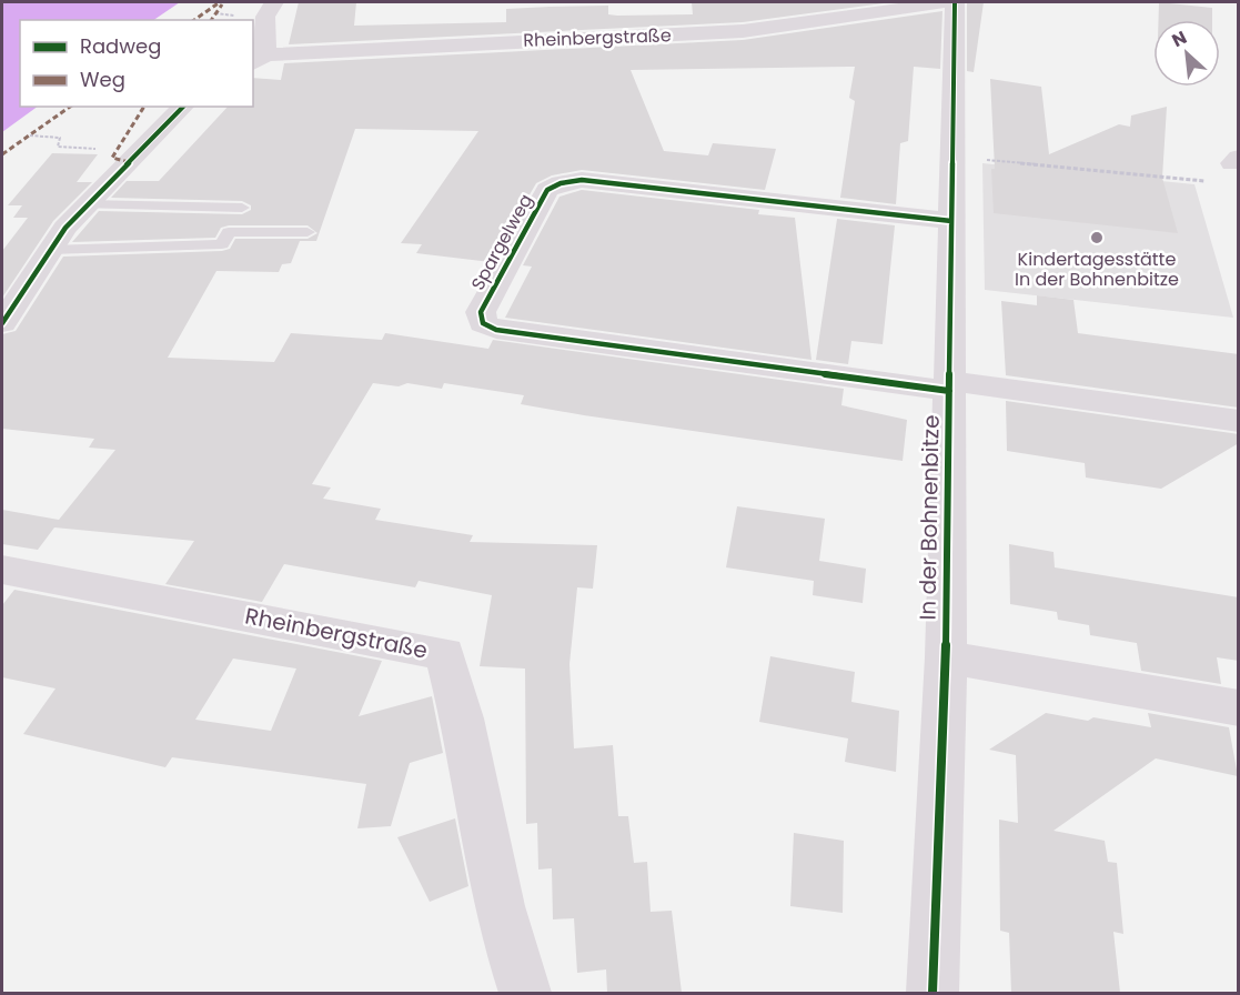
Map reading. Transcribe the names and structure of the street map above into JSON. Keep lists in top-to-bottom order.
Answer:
{
  "streets": {
    "street": ["Rheinbergstraße", "Spargelweg", "In der Bohnenbitze"]
  },
  "crossings": [
    ["Spargelweg", "In der Bohnenbitze"]
  ],
  "places": ["Kindertagesstätte In der Bohnenbitze"],
  "legend": ["Radweg", "Weg"],
  "north": "top left"
}
